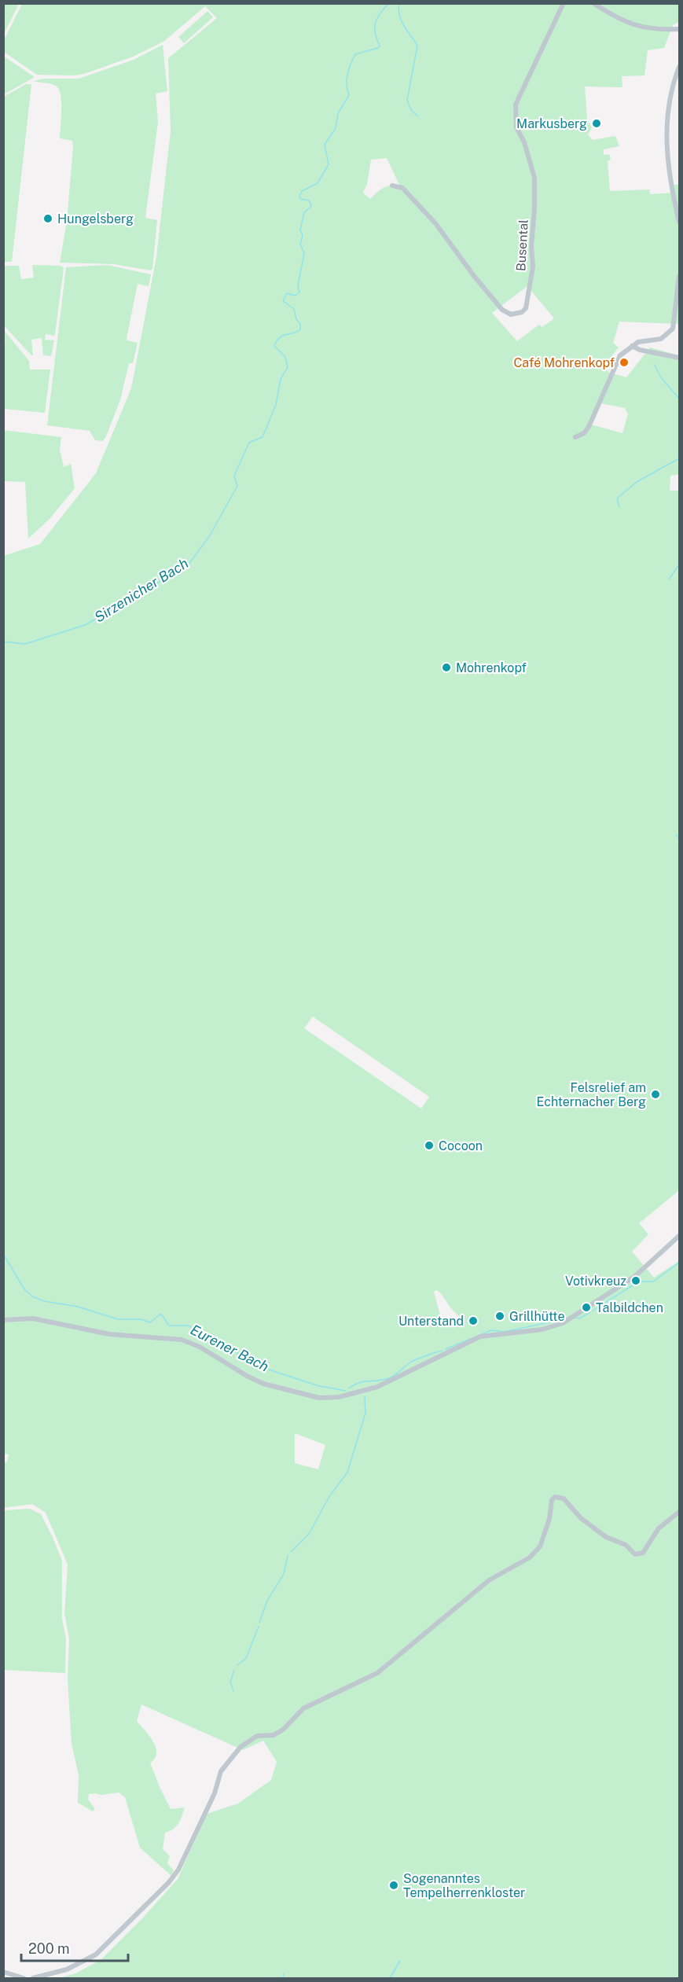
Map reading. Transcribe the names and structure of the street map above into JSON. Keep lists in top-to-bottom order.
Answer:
{
  "streets": {
    "street": ["Busental"]
  },
  "water": ["Sirzenicher Bach", "Eurener Bach"],
  "places": [
    "Markusberg",
    "Hungelsberg",
    "Café Mohrenkopf",
    "Mohrenkopf",
    "Felsrelief am Echternacher Berg",
    "Cocoon",
    "Votivkreuz",
    "Talbildchen",
    "Grillhütte",
    "Unterstand",
    "Sogenanntes Tempelherrenkloster"
  ],
  "scale_bar": "200 m"
}
